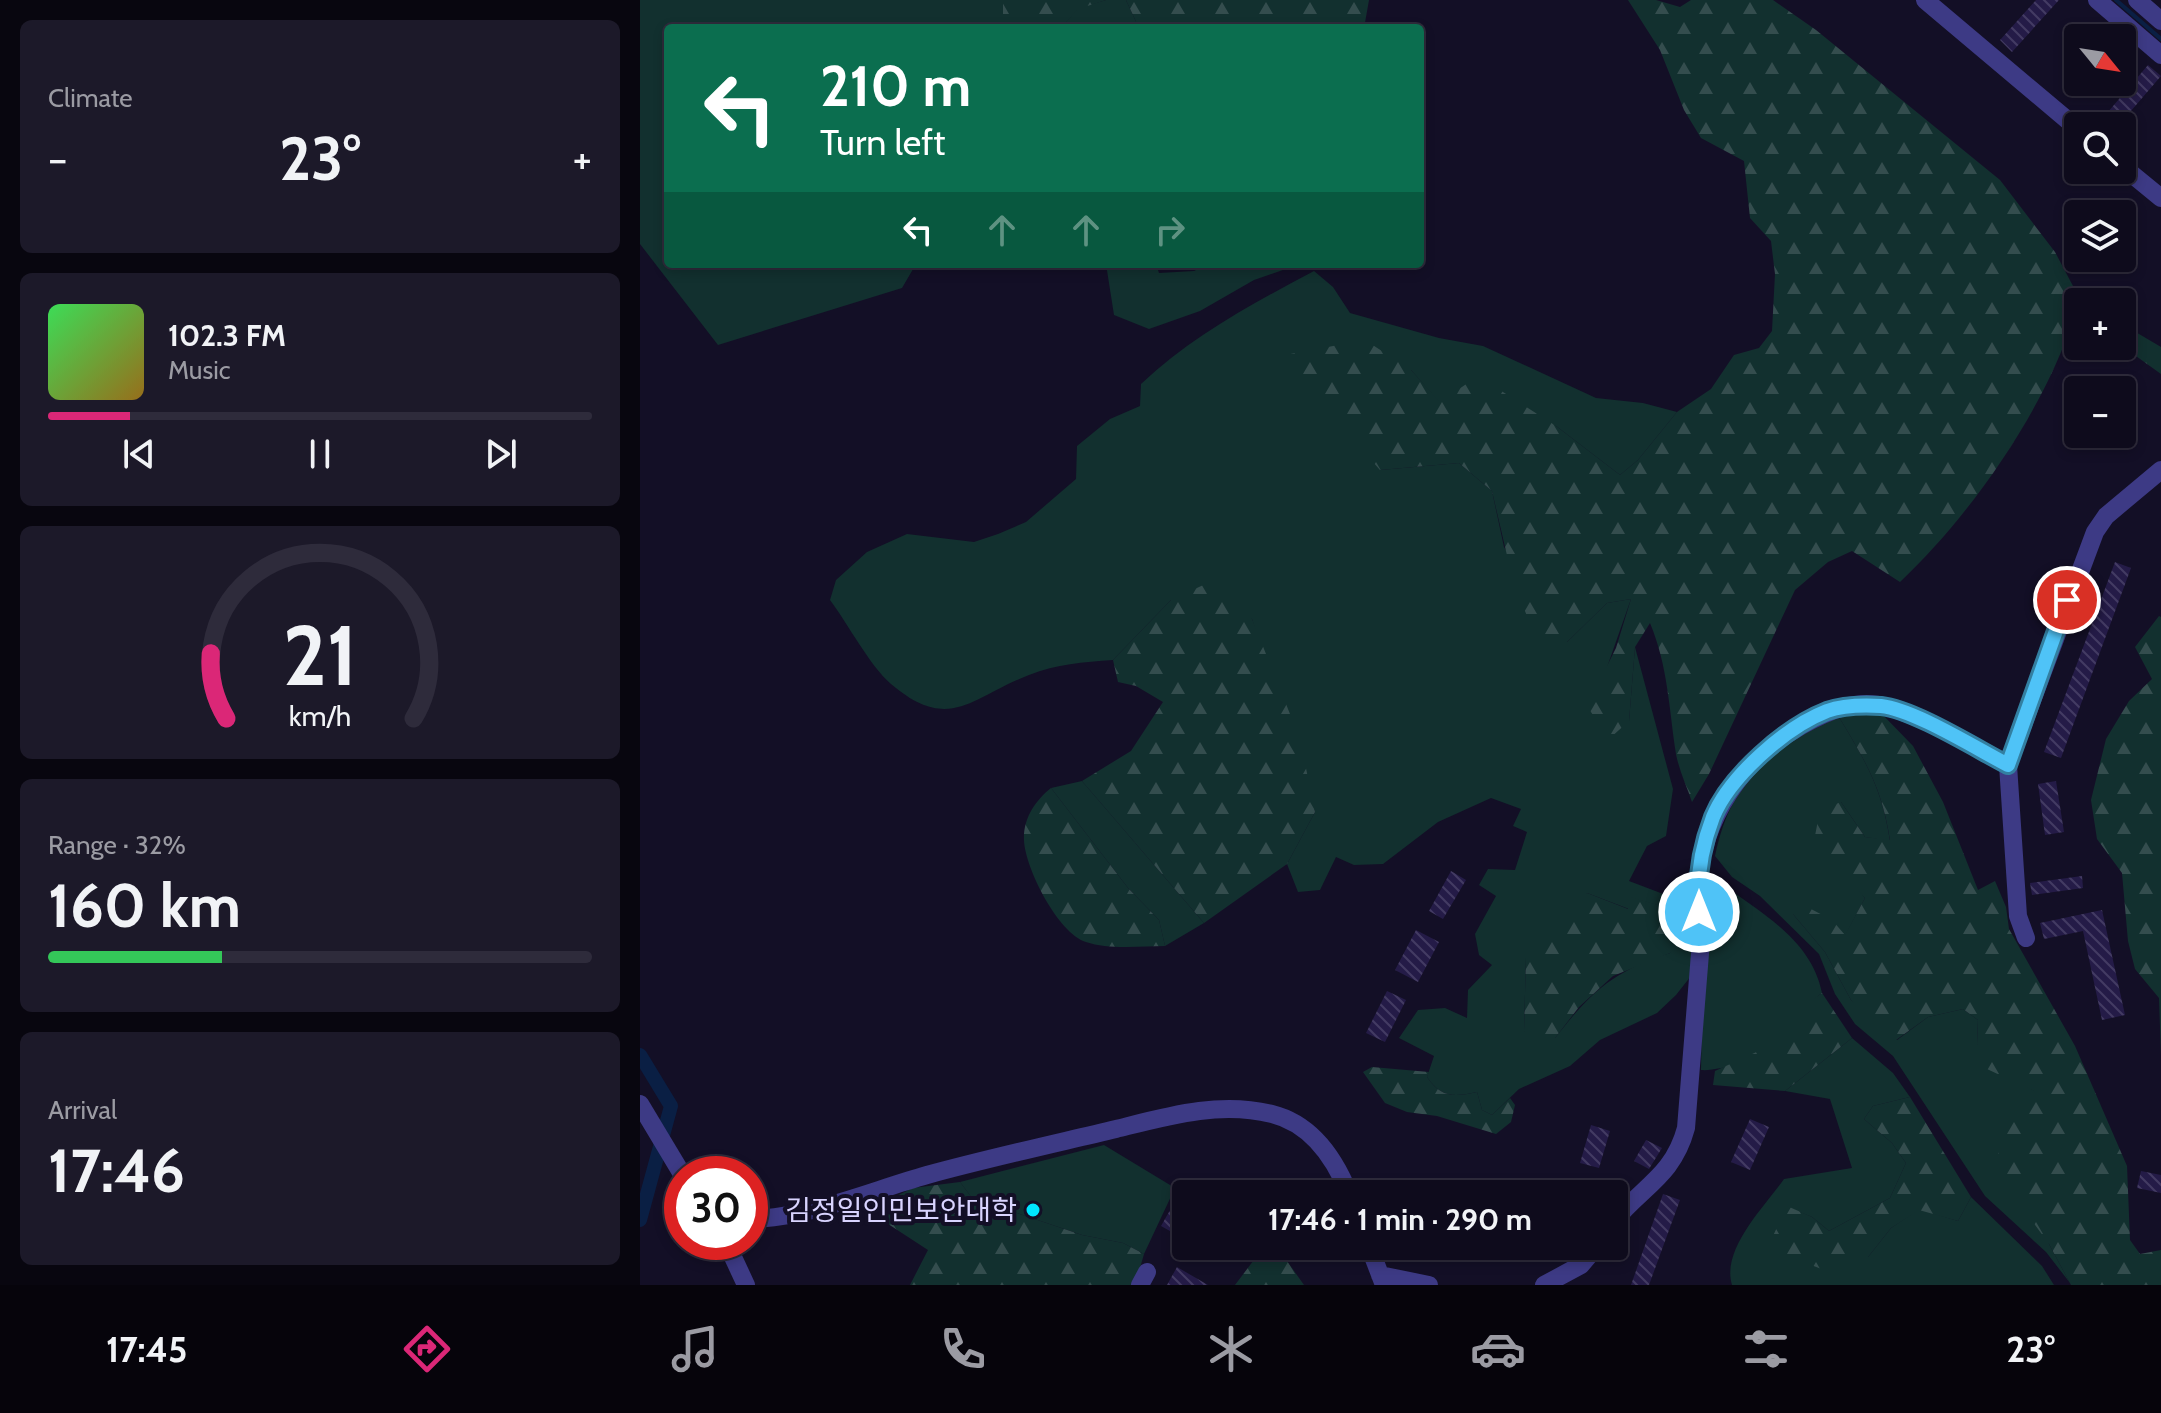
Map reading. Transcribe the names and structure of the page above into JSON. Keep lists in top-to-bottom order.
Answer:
{
  "places": ["김정일인민보안대학"],
  "north": "bottom right",
  "page": {
    "tile": [
      "Climate",
      ["Range · 32%", "160 km"],
      ["Arrival", "17:46"]
    ],
    "map_buttons": ["+", "−"],
    "turn": ["210 m", "Turn left"],
    "heat": ["−", "23°", "+"],
    "song": ["102.3 FM", "Music"],
    "limit": "30",
    "trip": "17:46 · 1 min · 290 m",
    "tabs": ["17:45", "23°"],
    "gauge": ["21", "km/h"]
  }
}
